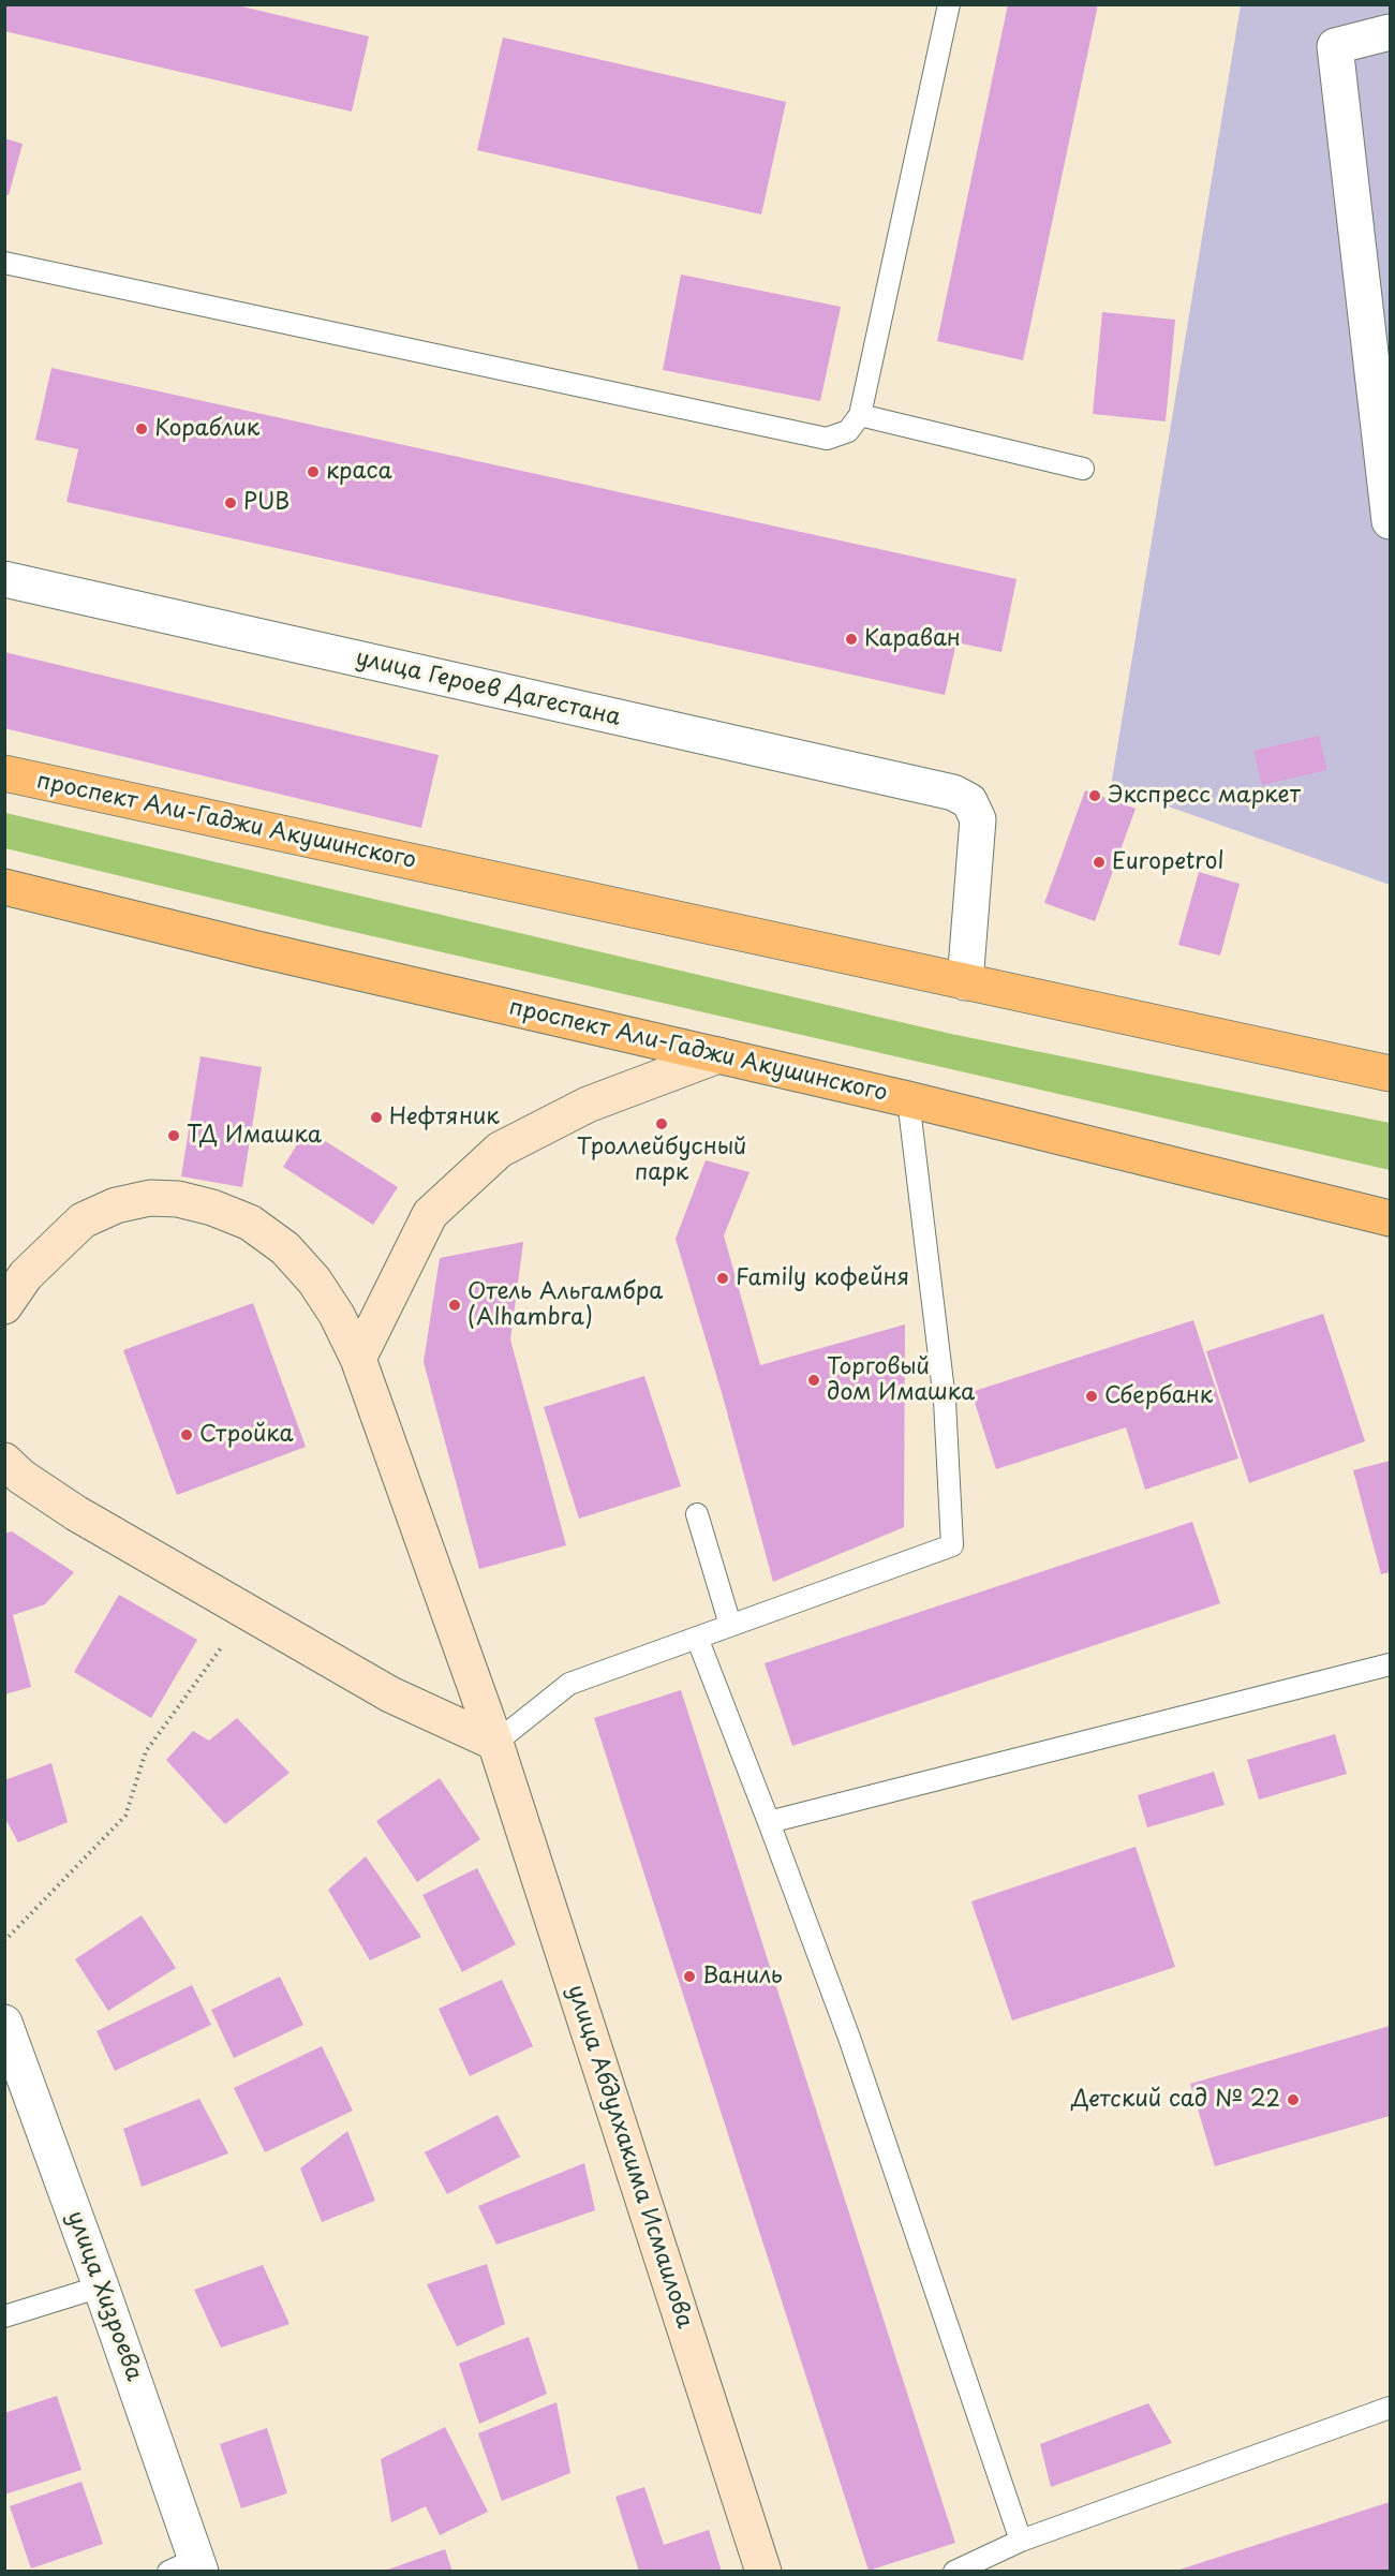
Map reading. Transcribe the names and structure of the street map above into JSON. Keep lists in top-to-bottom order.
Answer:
{
  "streets": {
    "main road": ["проспект Али-Гаджи Акушинского", "улица Абдулхакима Исмаилова"],
    "street": ["улица Героев Дагестана", "улица Хизроева"]
  },
  "crossings": [
    ["улица Героев Дагестана", "проспект Али-Гаджи Акушинского"]
  ],
  "places": [
    "Кораблик",
    "краса",
    "PUB",
    "Караван",
    "Экспресс маркет",
    "Europetrol",
    "Нефтяник",
    "Троллейбусный парк",
    "ТД Имашка",
    "Family кофейня",
    "Отель Альгамбра (Alhambra)",
    "Торговый дом Имашка",
    "Сбербанк",
    "Стройка",
    "Ваниль",
    "Детский сад № 22"
  ]
}
